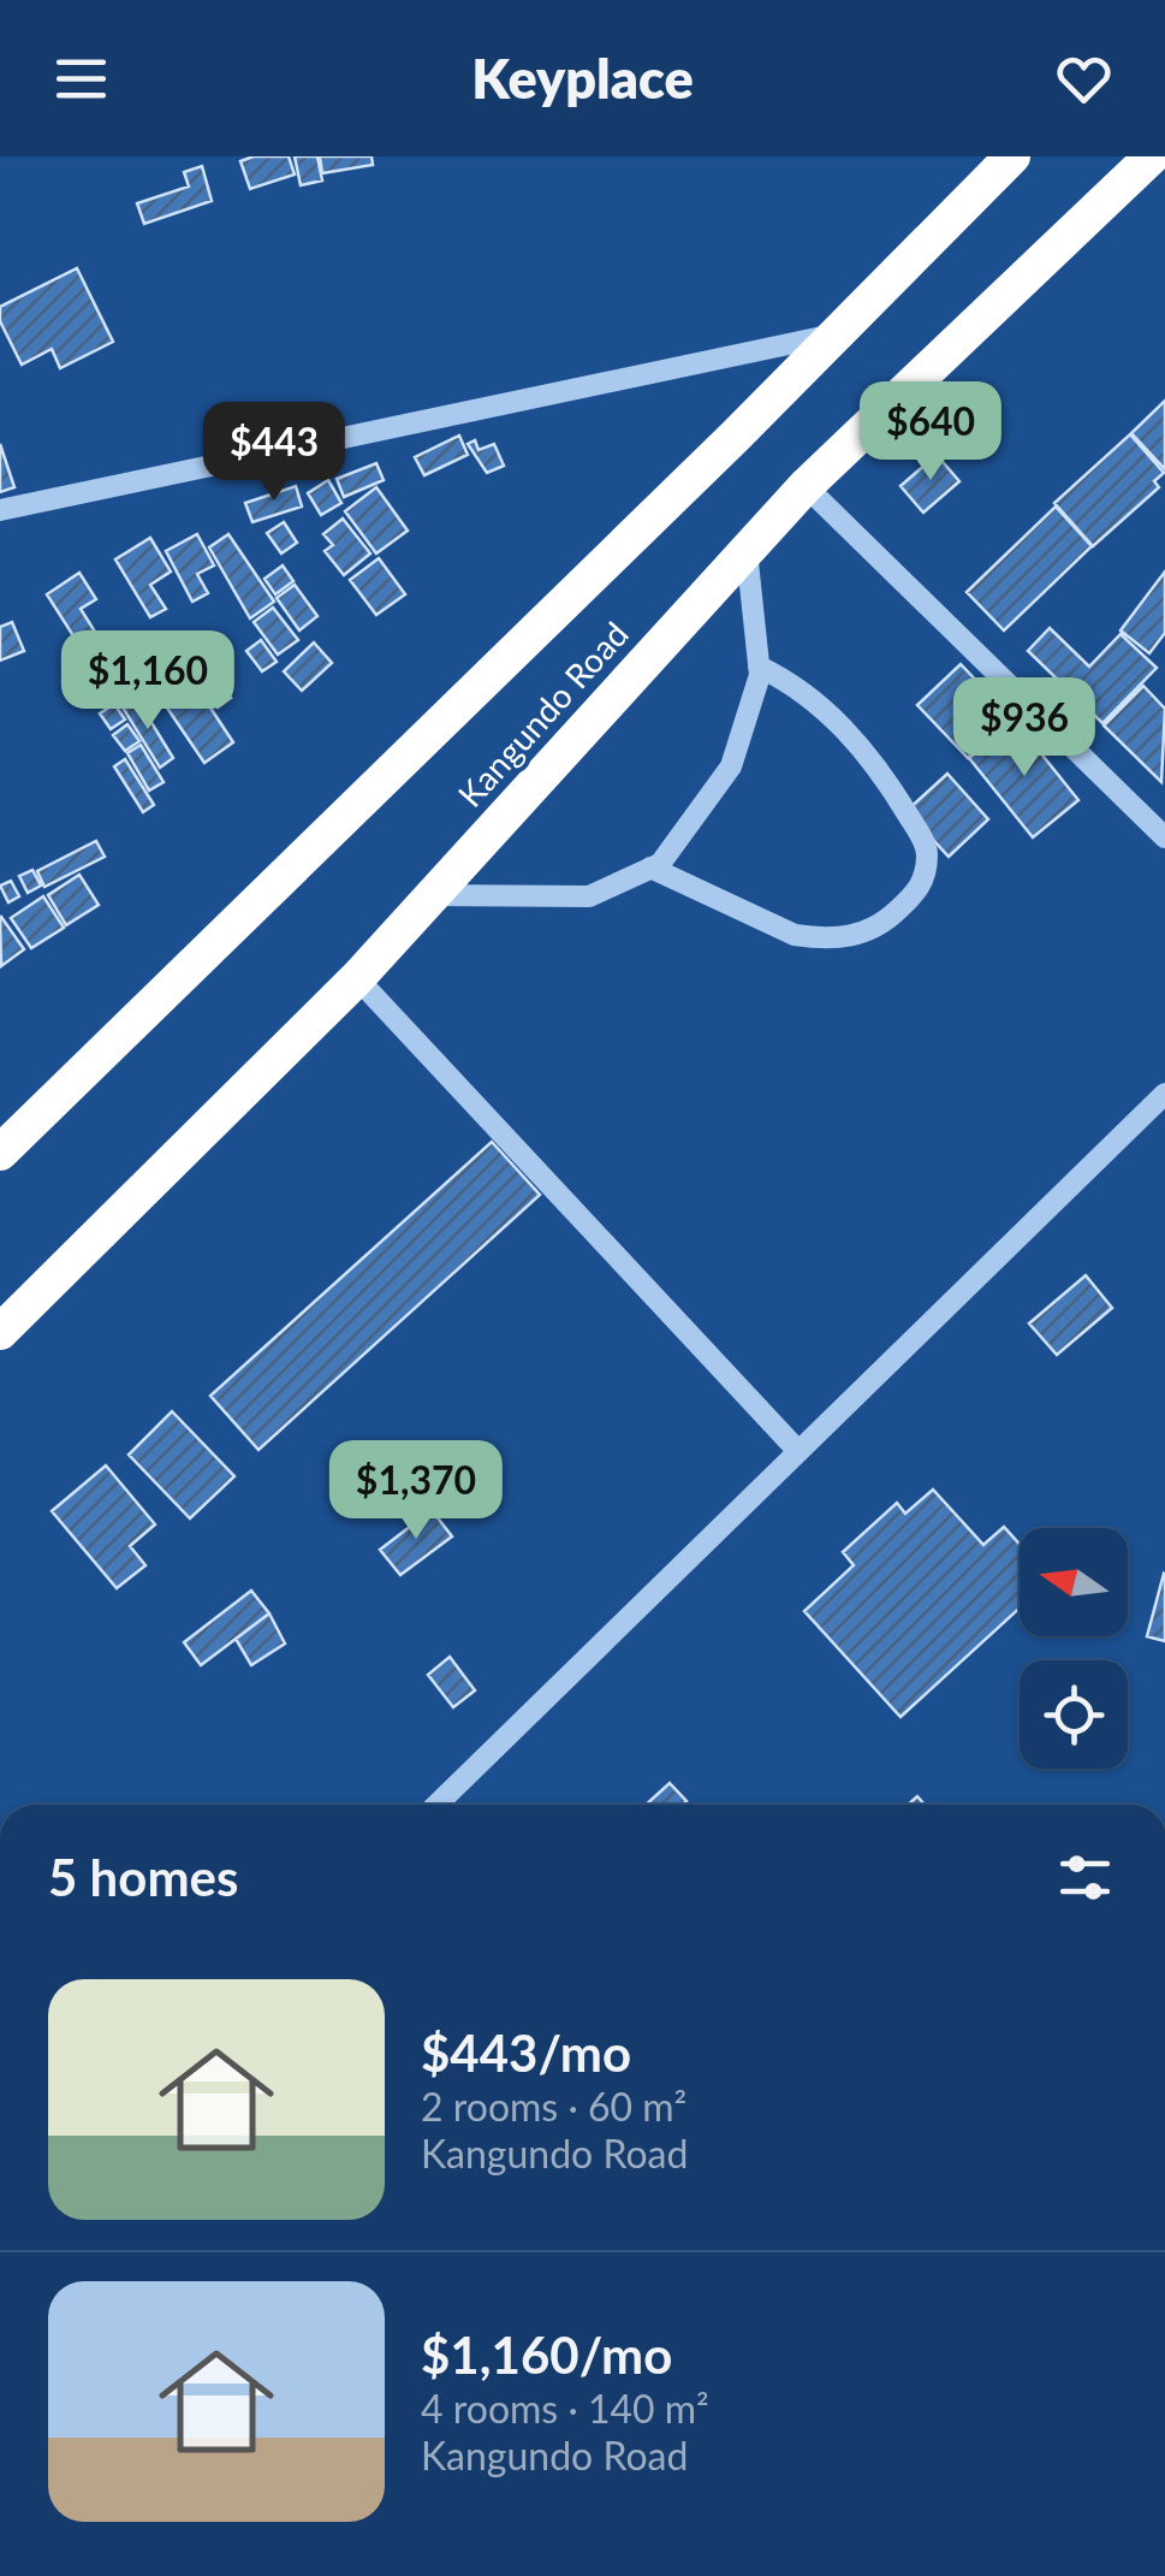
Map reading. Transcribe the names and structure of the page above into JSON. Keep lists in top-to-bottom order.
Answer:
{
  "streets": {
    "highway": ["Kangundo Road"]
  },
  "north": "left",
  "page": {
    "header": "Keyplace",
    "price": [
      "$640",
      "$443",
      "$1,160",
      "$936",
      "$1,370"
    ],
    "heading": "5 homes",
    "list": [
      {
        "name": "$443/mo",
        "note": "2 rooms · 60 m² · Kangundo Road"
      },
      {
        "name": "$1,160/mo",
        "note": "4 rooms · 140 m² · Kangundo Road"
      }
    ]
  }
}
